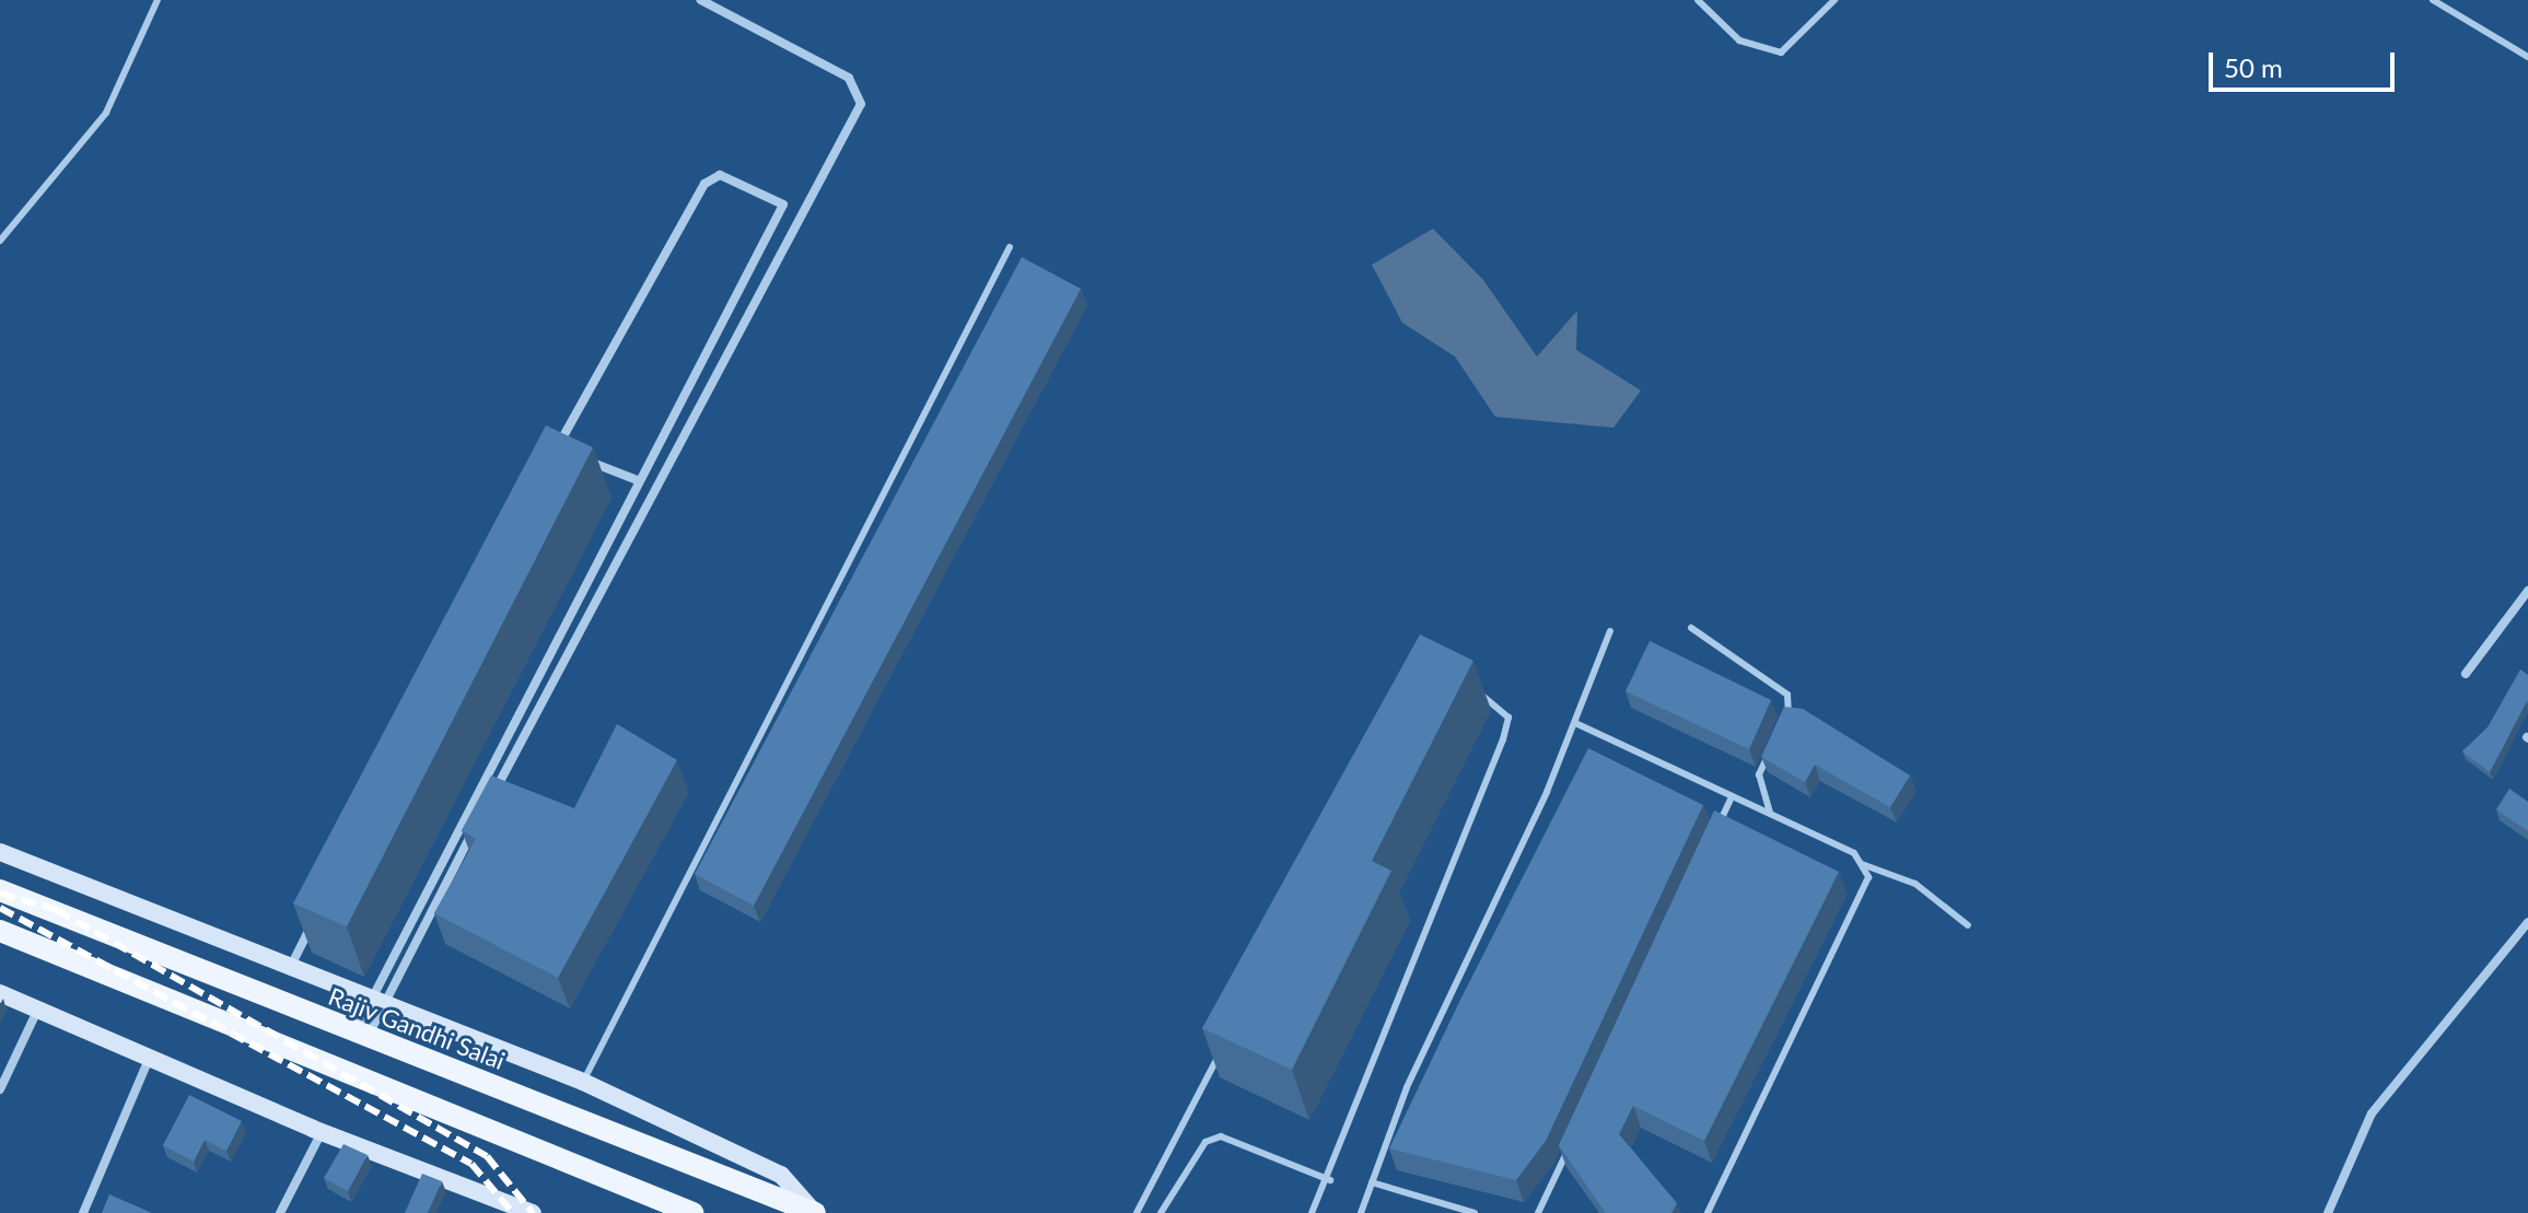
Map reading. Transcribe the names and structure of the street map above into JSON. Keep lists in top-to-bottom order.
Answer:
{
  "streets": {
    "main road": ["Rajiv Gandhi Salai"]
  },
  "scale_bar": "50 m"
}
